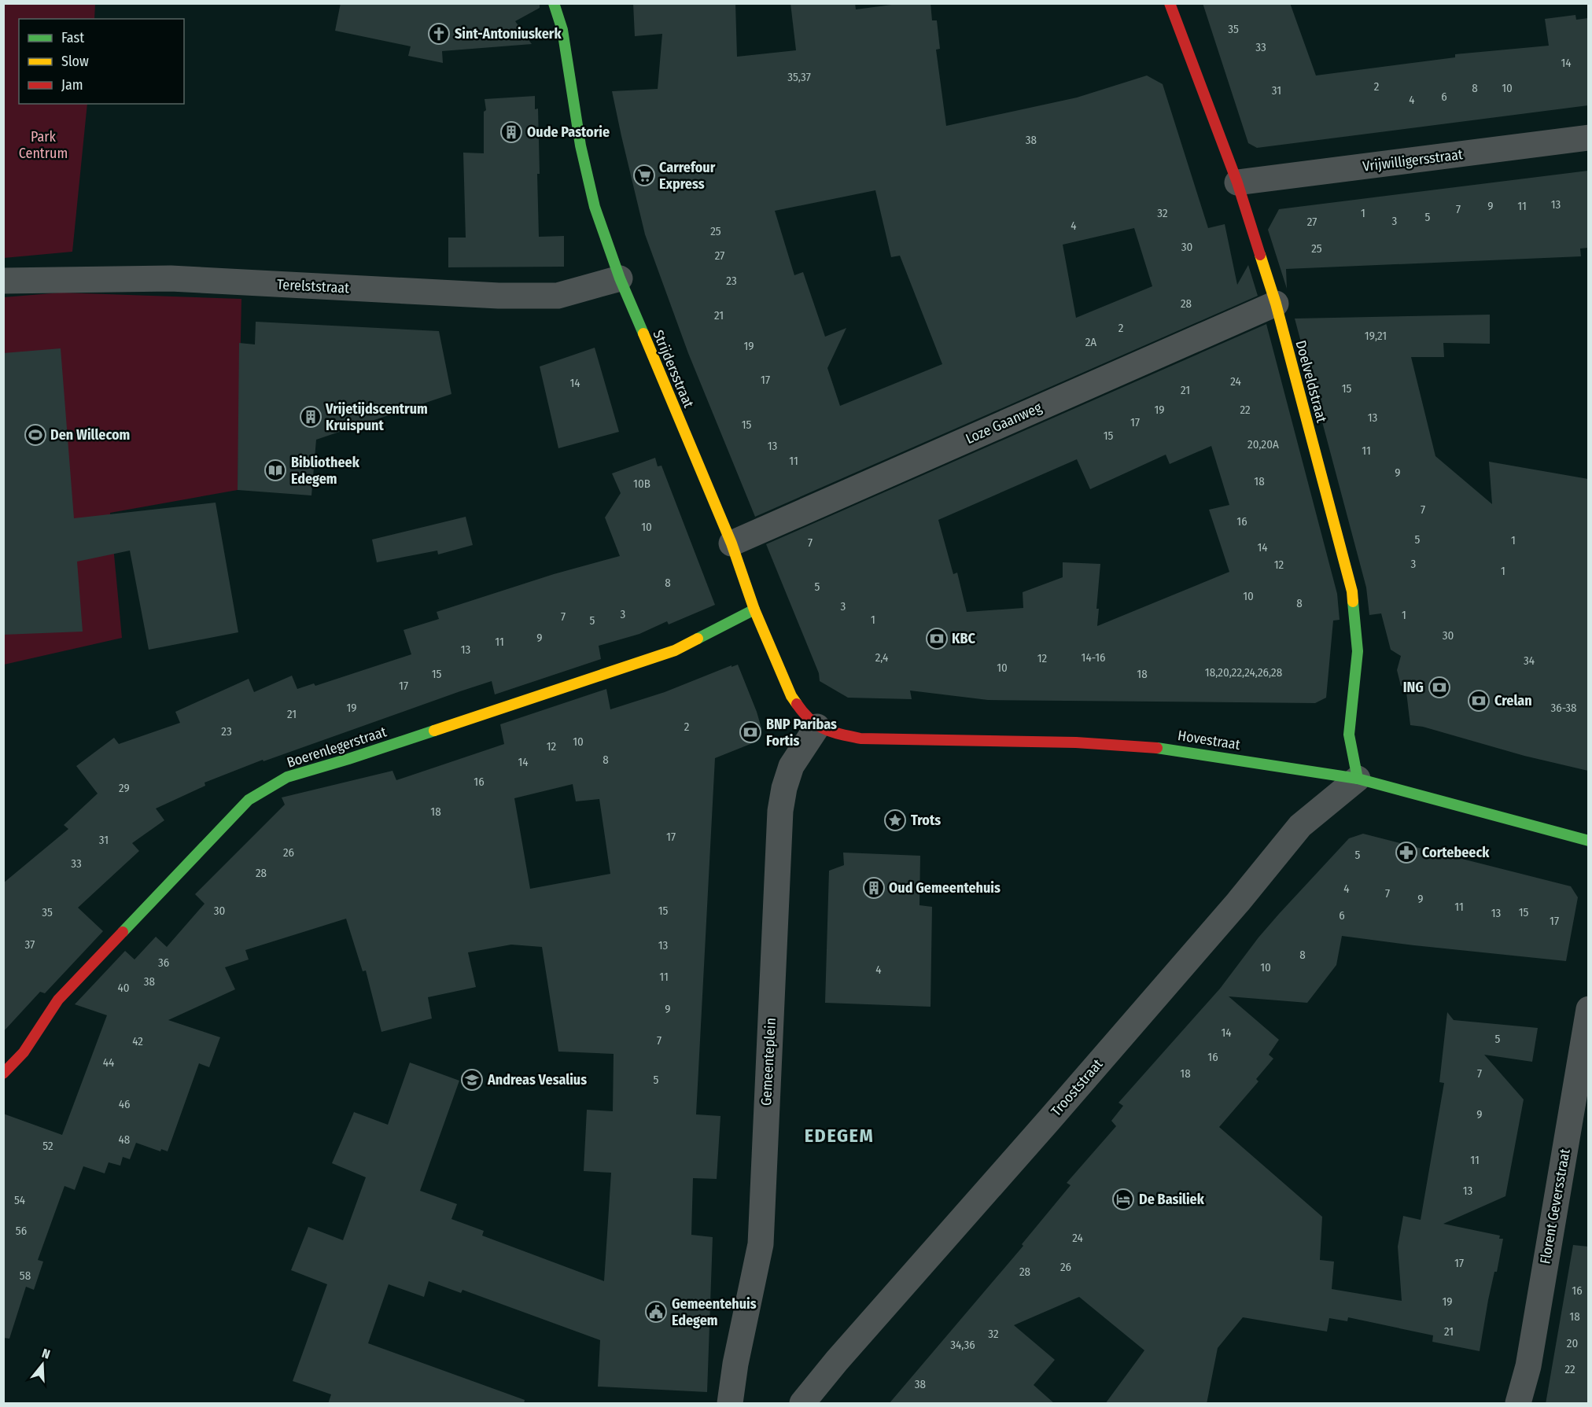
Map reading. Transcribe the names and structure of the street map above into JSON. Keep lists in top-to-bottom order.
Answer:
{
  "streets": {
    "street": [
      "Vrijwilligersstraat",
      "Terelststraat",
      "Strijdersstraat",
      "Doelveldstraat",
      "Loze Gaanweg",
      "Hovestraat",
      "Boerenlegerstraat",
      "Gemeenteplein",
      "Trooststraat",
      "Florent Geversstraat"
    ]
  },
  "crossings": [
    ["Vrijwilligersstraat", "Doelveldstraat"],
    ["Terelststraat", "Strijdersstraat"],
    ["Strijdersstraat", "Loze Gaanweg"],
    ["Strijdersstraat", "Hovestraat"],
    ["Strijdersstraat", "Boerenlegerstraat"],
    ["Strijdersstraat", "Gemeenteplein"],
    ["Doelveldstraat", "Loze Gaanweg"],
    ["Doelveldstraat", "Hovestraat"],
    ["Doelveldstraat", "Trooststraat"],
    ["Hovestraat", "Gemeenteplein"],
    ["Hovestraat", "Trooststraat"]
  ],
  "districts": ["EDEGEM"],
  "parks": ["Park Centrum"],
  "places": {
    "church": ["Sint-Antoniuskerk"],
    "building": ["Oude Pastorie", "Vrijetijdscentrum Kruispunt", "Oud Gemeentehuis"],
    "supermarket": ["Carrefour Express"],
    "sports": ["Den Willecom"],
    "library": ["Bibliotheek Edegem"],
    "bank": [
      "KBC",
      "ING",
      "Crelan",
      "BNP Paribas Fortis"
    ],
    "place": ["Trots"],
    "pharmacy": ["Cortebeeck"],
    "school or university": ["Andreas Vesalius"],
    "hotel": ["De Basiliek"],
    "public building": ["Gemeentehuis Edegem"]
  },
  "house_numbers": [
    "35",
    "33",
    "14",
    "35,37",
    "2",
    "8",
    "10",
    "31",
    "6",
    "4",
    "38",
    "13",
    "9",
    "11",
    "7",
    "32",
    "1",
    "5",
    "3",
    "27",
    "4",
    "25",
    "30",
    "25",
    "27",
    "23",
    "28",
    "21",
    "2",
    "19,21",
    "2A",
    "19",
    "17",
    "24",
    "14",
    "15",
    "21",
    "19",
    "22",
    "13",
    "17",
    "15",
    "15",
    "20,20A",
    "13",
    "11",
    "11",
    "9",
    "18",
    "10B",
    "7",
    "16",
    "10",
    "5",
    "1",
    "7",
    "14",
    "3",
    "12",
    "1",
    "8",
    "5",
    "10",
    "8",
    "3",
    "3",
    "1",
    "7",
    "1",
    "5",
    "30",
    "9",
    "11",
    "13",
    "2,4",
    "14-16",
    "12",
    "34",
    "10",
    "18,20,22,24,26,28",
    "15",
    "18",
    "17",
    "19",
    "36-38",
    "21",
    "2",
    "23",
    "10",
    "12",
    "8",
    "14",
    "16",
    "29",
    "18",
    "17",
    "31",
    "26",
    "5",
    "33",
    "28",
    "4",
    "7",
    "9",
    "11",
    "30",
    "15",
    "35",
    "15",
    "13",
    "6",
    "17",
    "37",
    "13",
    "8",
    "36",
    "10",
    "4",
    "11",
    "38",
    "40",
    "9",
    "14",
    "5",
    "7",
    "42",
    "16",
    "44",
    "18",
    "7",
    "5",
    "46",
    "9",
    "48",
    "52",
    "11",
    "13",
    "54",
    "56",
    "24",
    "17",
    "26",
    "28",
    "58",
    "16",
    "19",
    "18",
    "21",
    "32",
    "20",
    "34,36",
    "22",
    "38"
  ],
  "legend": ["Fast", "Slow", "Jam"],
  "north": "top"
}
